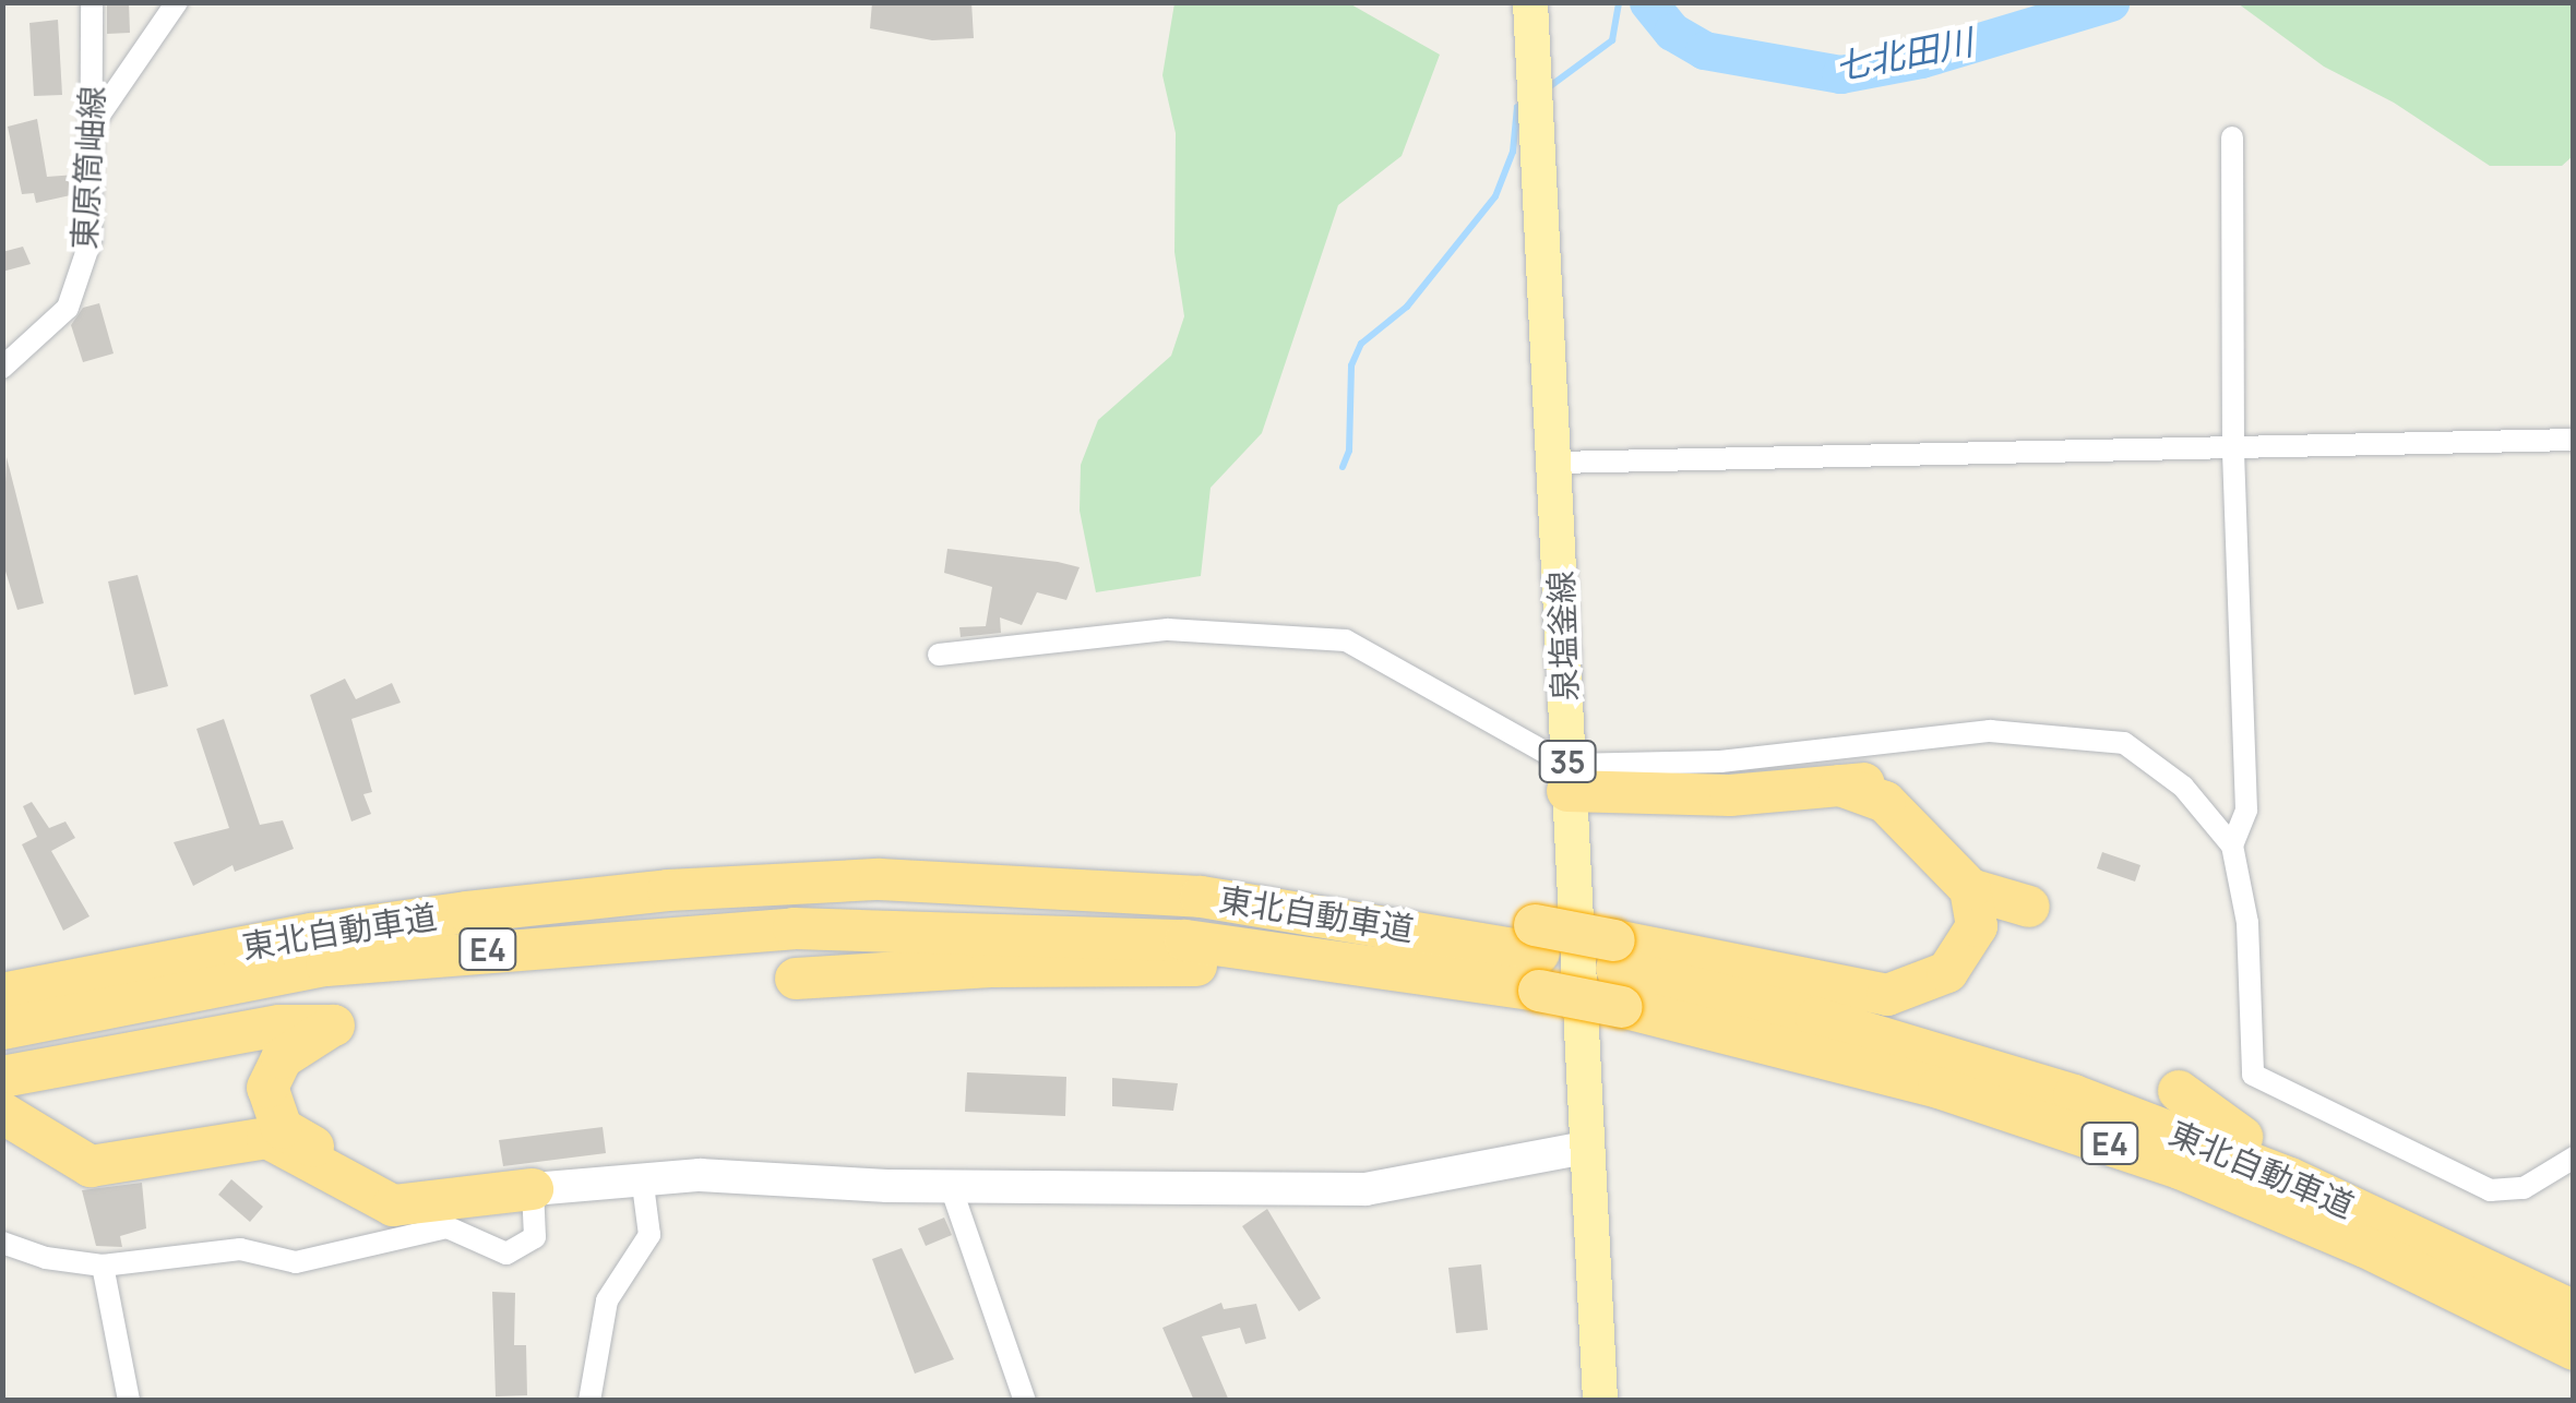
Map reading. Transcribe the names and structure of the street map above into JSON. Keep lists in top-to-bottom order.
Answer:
{
  "streets": {
    "highway": ["東北自動車道", "E4"],
    "main road": ["泉塩釜線", "35"],
    "street": ["東原筒岫線"]
  },
  "water": ["七北田川"]
}
